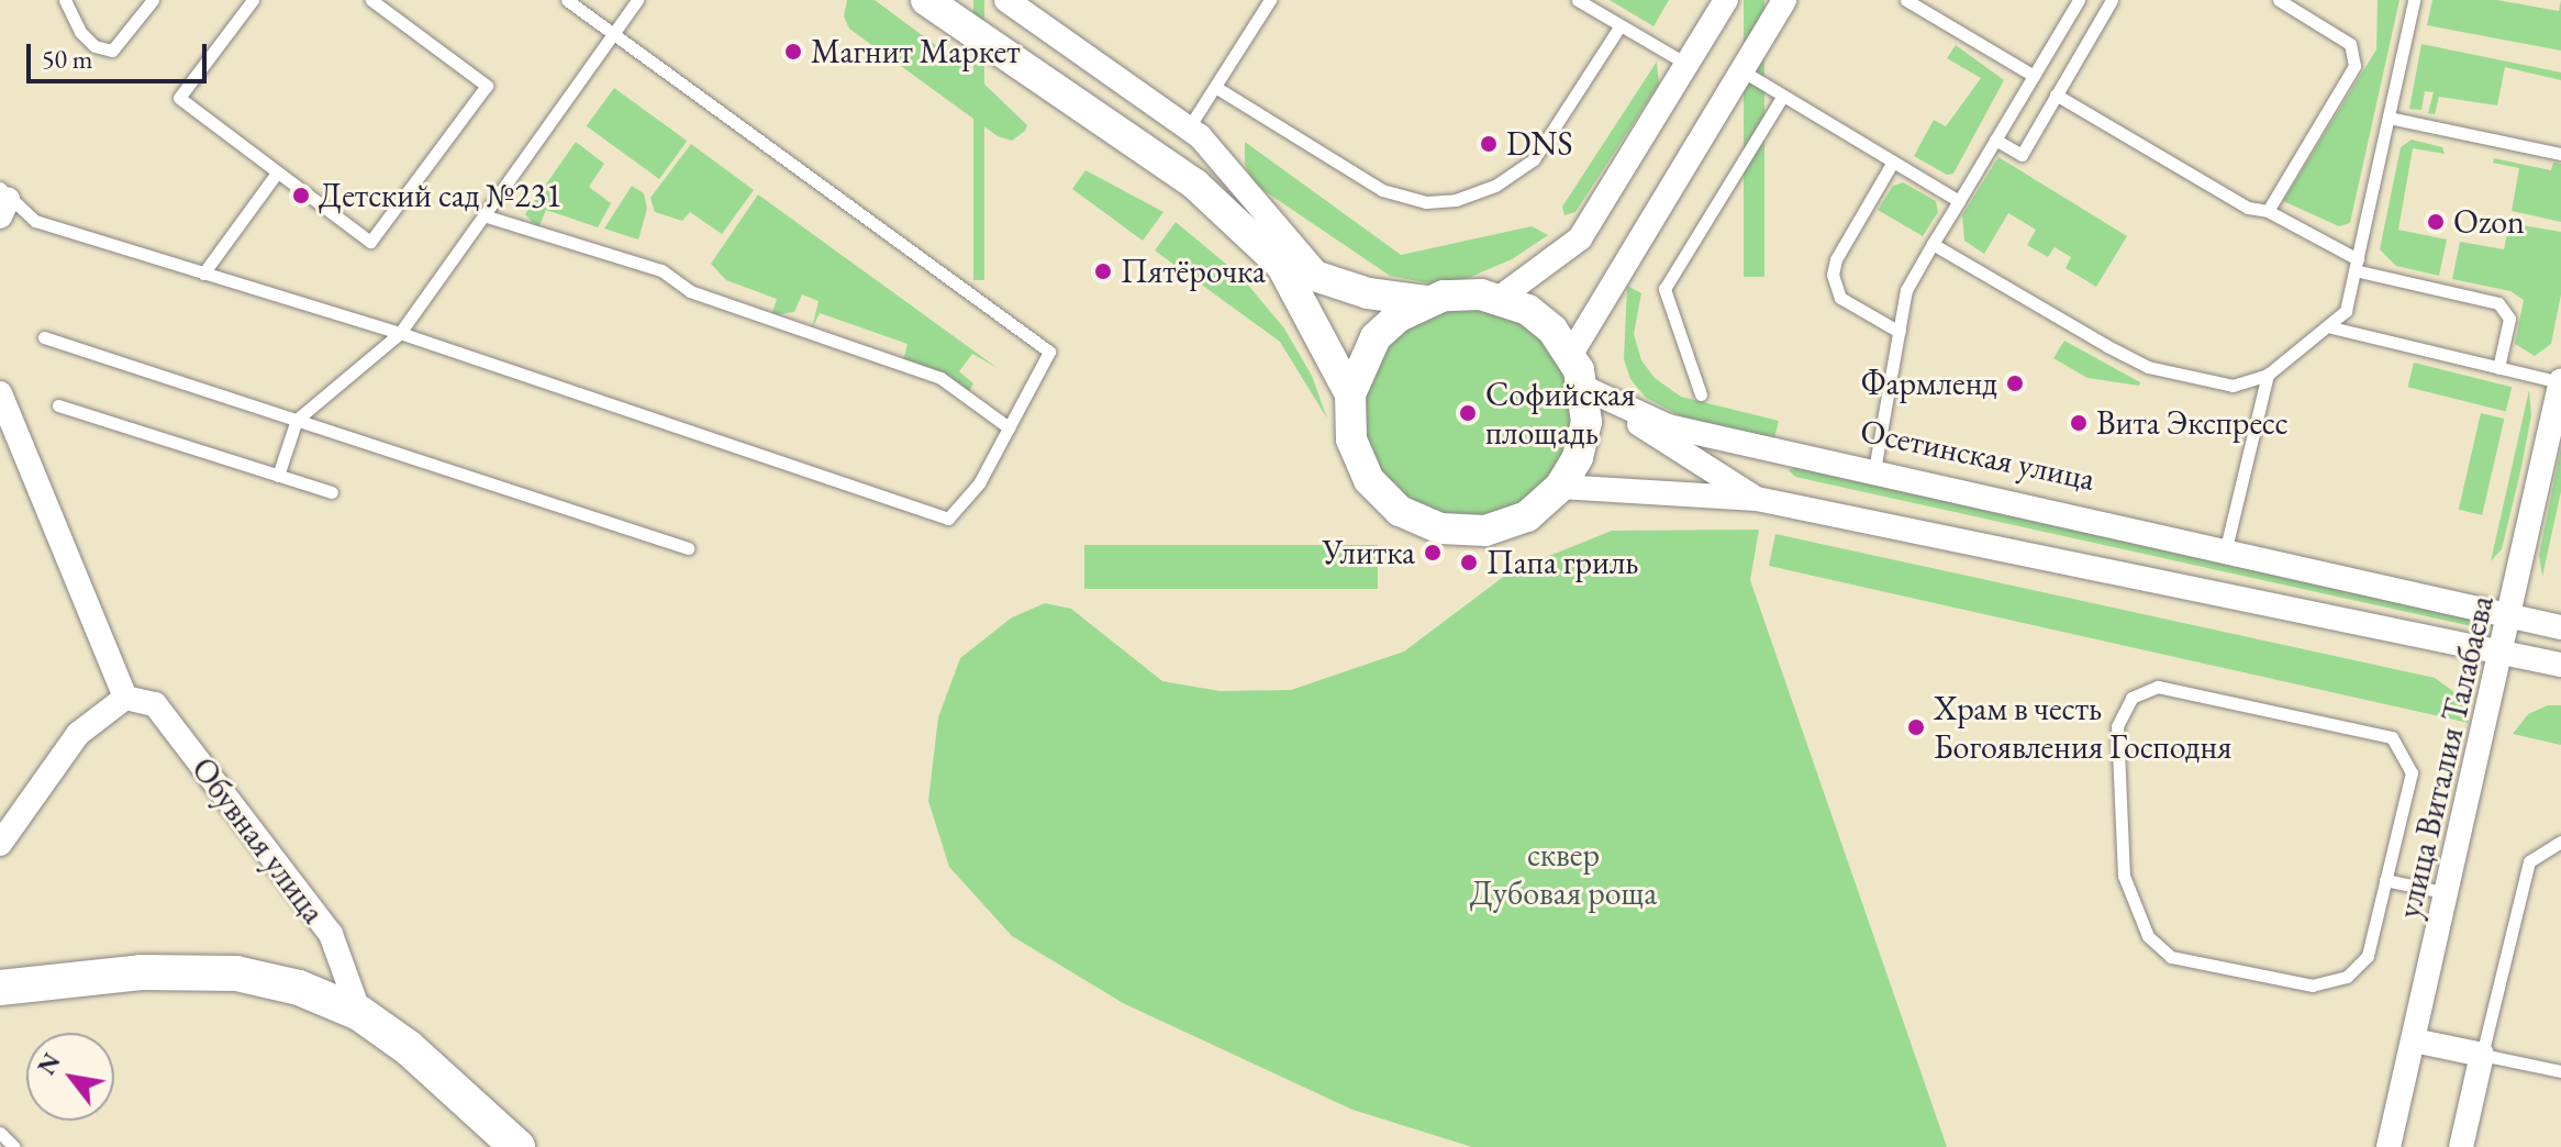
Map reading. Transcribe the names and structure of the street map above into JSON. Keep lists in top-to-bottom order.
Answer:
{
  "streets": {
    "main road": ["Обувная улица"],
    "street": ["Осетинская улица", "улица Виталия Талабаева"]
  },
  "crossings": [
    ["Осетинская улица", "улица Виталия Талабаева"]
  ],
  "parks": ["сквер Дубовая роща"],
  "places": [
    "Магнит Маркет",
    "DNS",
    "Детский сад №231",
    "Ozon",
    "Пятёрочка",
    "Фармленд",
    "Софийская площадь",
    "Вита Экспресс",
    "Улитка",
    "Папа гриль",
    "Храм в честь Богоявления Господня"
  ],
  "scale_bar": "50 m",
  "north": "top left"
}
